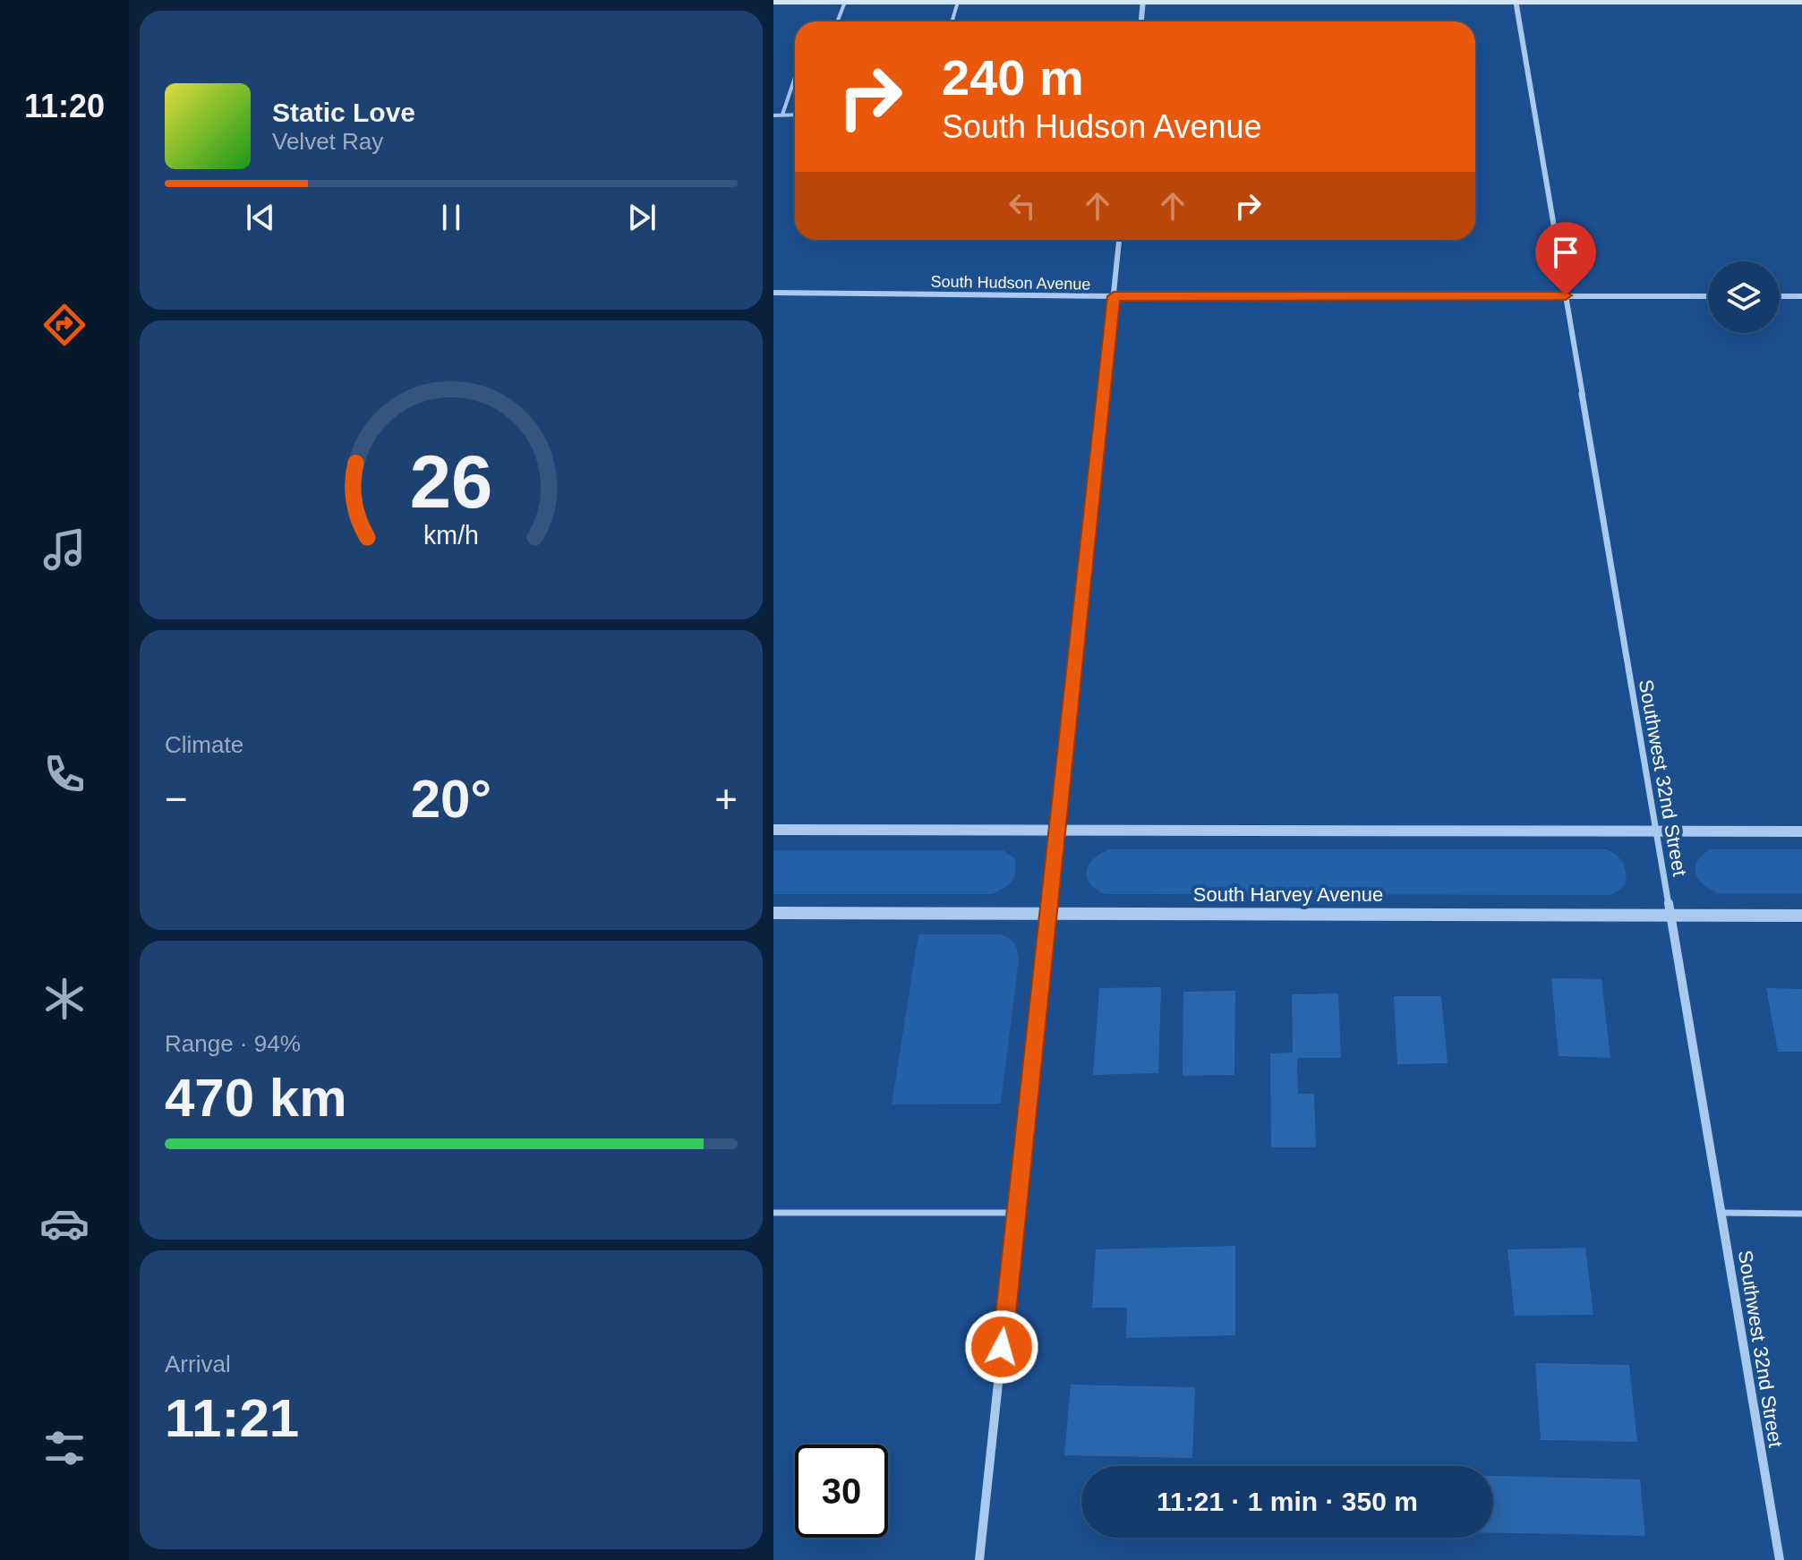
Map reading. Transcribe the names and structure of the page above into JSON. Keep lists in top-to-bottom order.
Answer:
{
  "streets": {
    "street": ["South Hudson Avenue", "Southwest 32nd Street", "South Harvey Avenue"]
  },
  "crossings": [
    ["South Hudson Avenue", "Southwest 32nd Street"],
    ["Southwest 32nd Street", "South Harvey Avenue"]
  ],
  "page": {
    "tabs": "11:20",
    "turn": ["240 m", "South Hudson Avenue"],
    "song": ["Static Love", "Velvet Ray"],
    "tile": [
      "Climate",
      ["Range · 94%", "470 km"],
      ["Arrival", "11:21"]
    ],
    "heat": ["−", "20°", "+"],
    "limit": "30",
    "trip": "11:21 · 1 min · 350 m",
    "gauge": ["26", "km/h"]
  }
}
